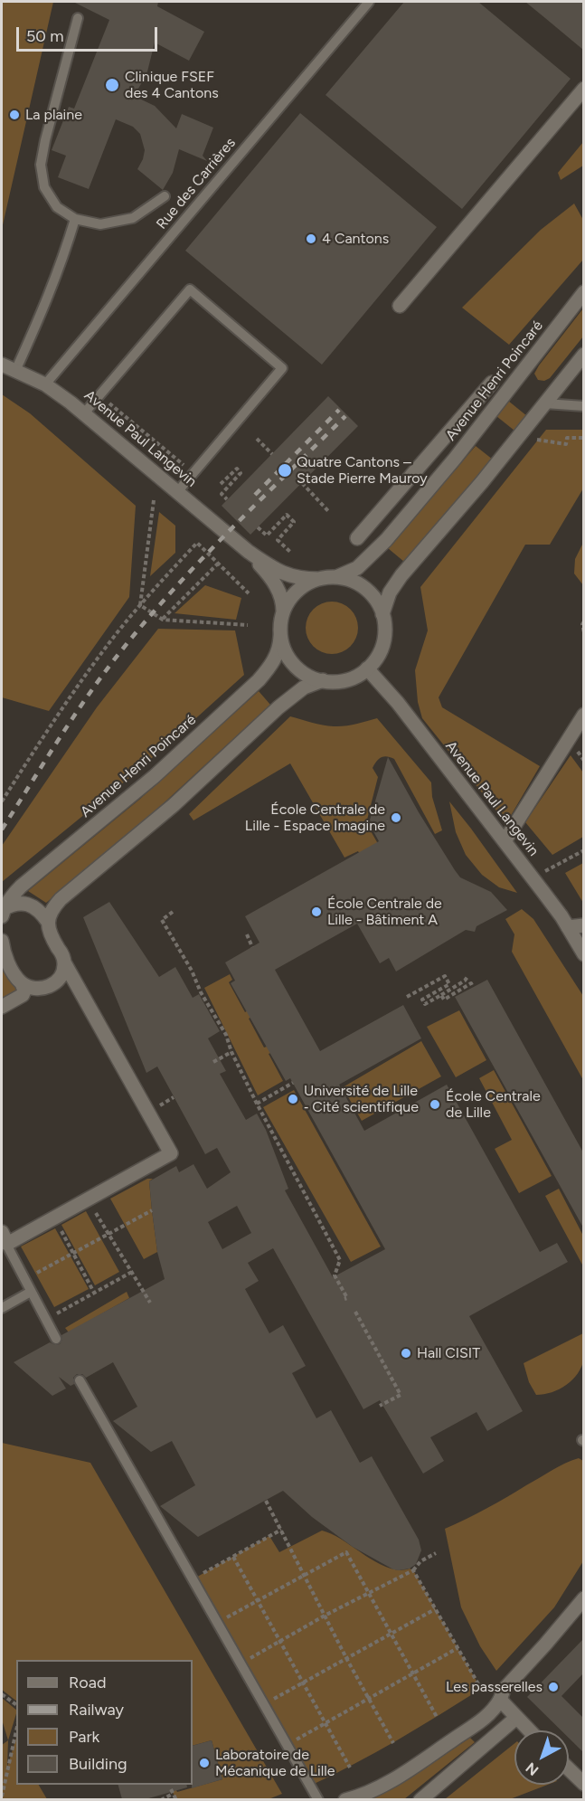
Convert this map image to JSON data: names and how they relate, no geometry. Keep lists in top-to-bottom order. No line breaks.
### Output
{"streets":{"street":["Avenue Henri Poincaré","Avenue Paul Langevin"],"lane":["Rue des Carrières"]},"crossings":[["Rue des Carrières","Avenue Paul Langevin"],["Avenue Henri Poincaré","Avenue Paul Langevin"]],"places":["Clinique FSEF des 4 Cantons","La plaine","4 Cantons","Quatre Cantons – Stade Pierre Mauroy","École Centrale de Lille - Espace Imagine","École Centrale de Lille - Bâtiment A","Université de Lille ‐ Cité scientifique","École Centrale de Lille","Hall CISIT","Les passerelles","Laboratoire de Mécanique de Lille"],"legend":["Road","Railway","Park","Building"],"scale_bar":"50 m","north":"bottom left"}
